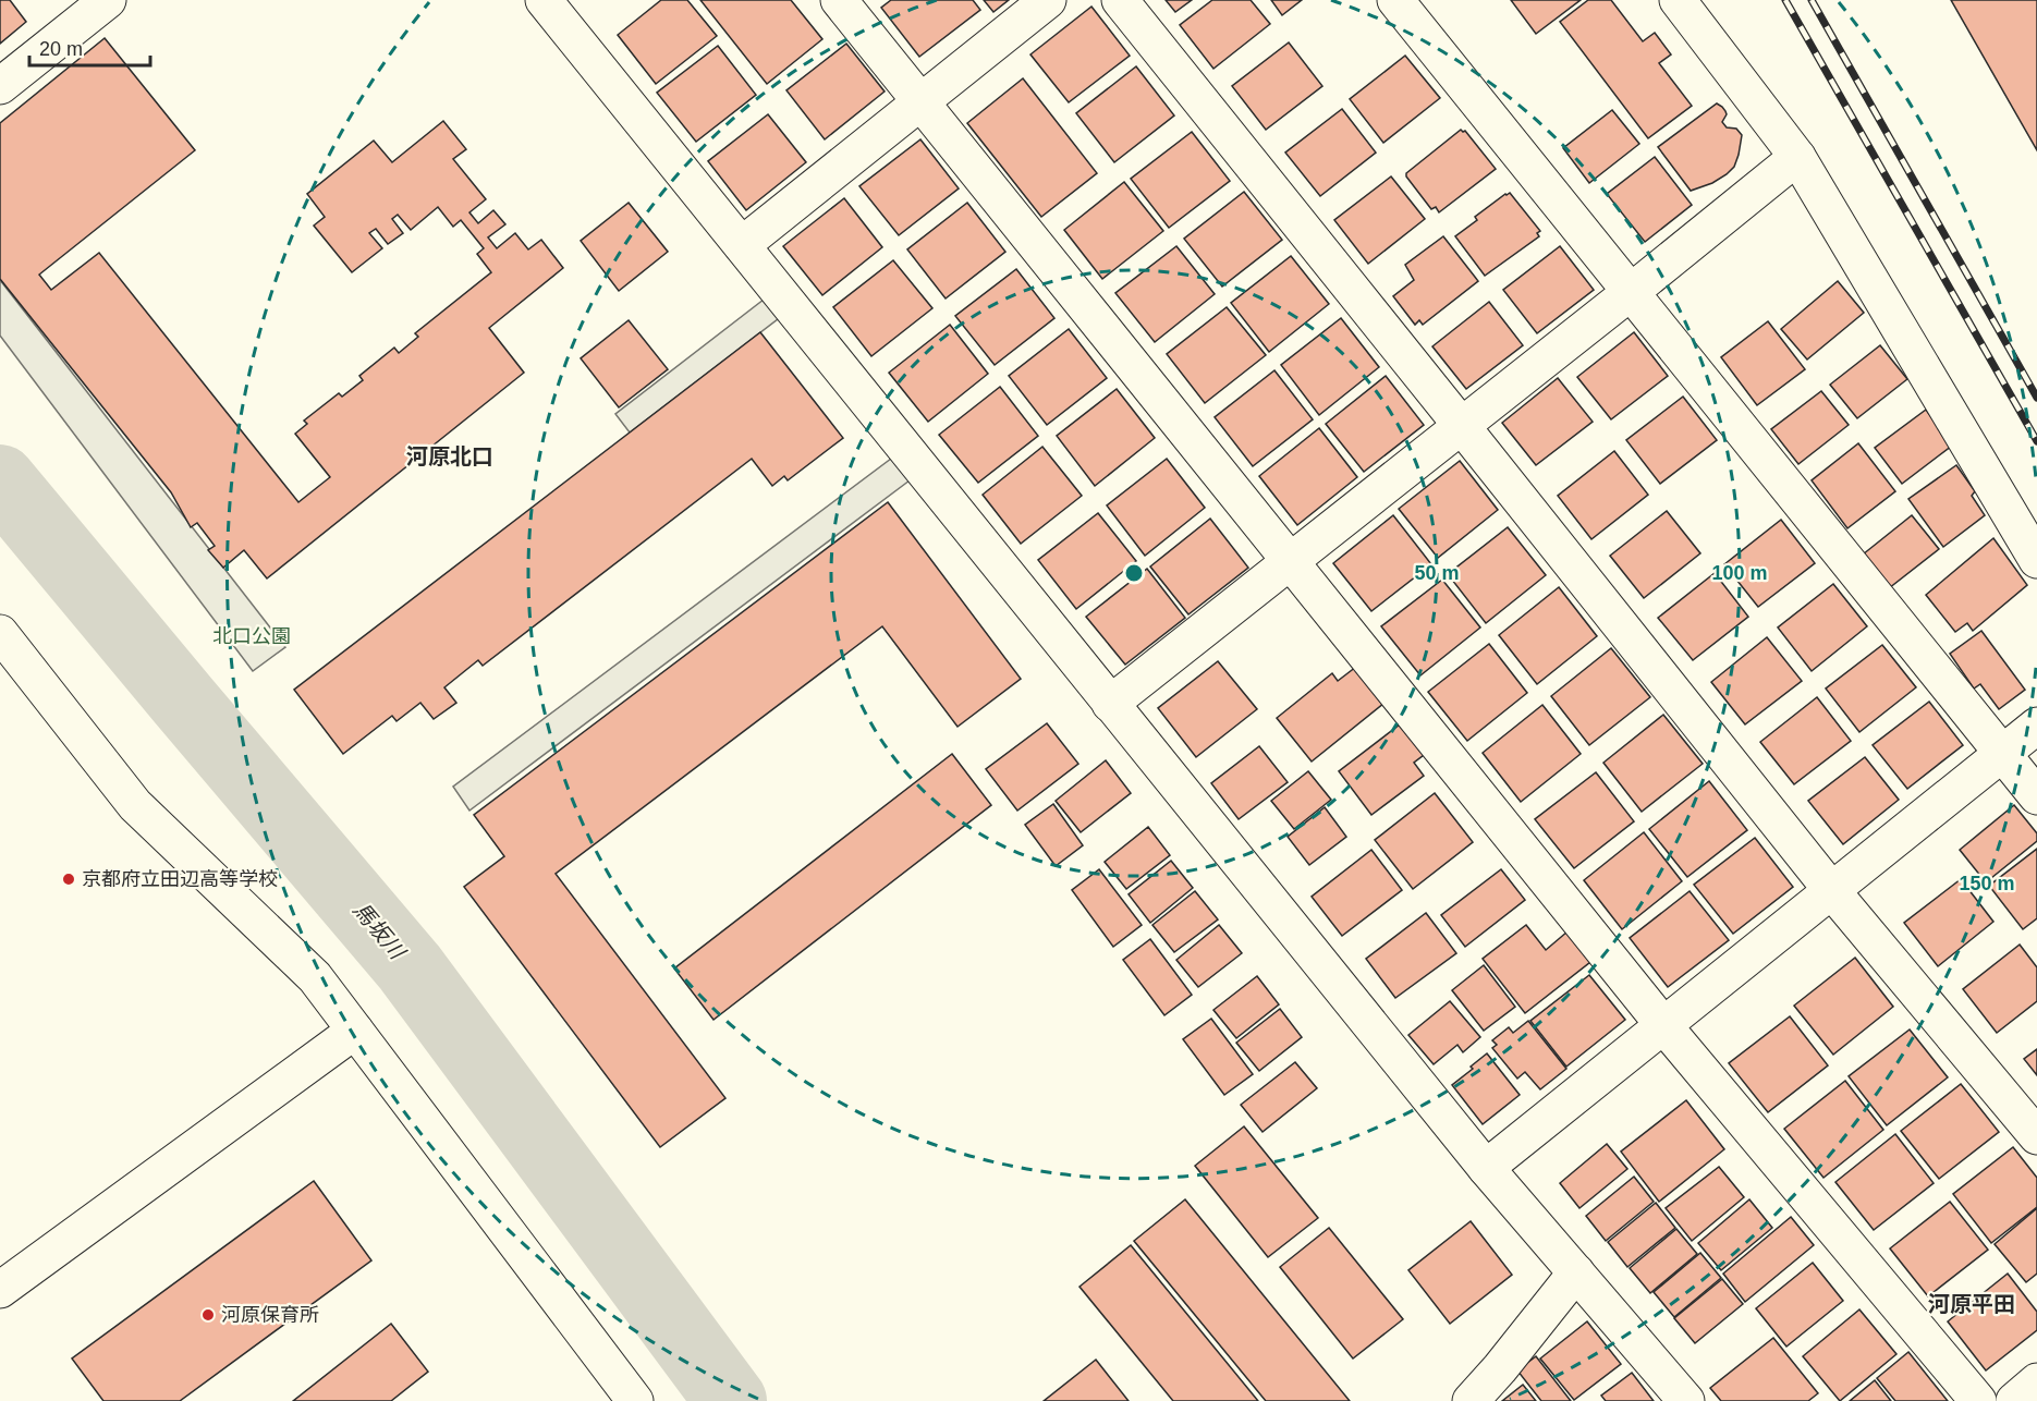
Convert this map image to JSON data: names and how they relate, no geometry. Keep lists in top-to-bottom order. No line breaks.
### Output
{"districts":["河原北口","河原平田"],"water":["馬坂川"],"parks":["北口公園"],"places":["京都府立田辺高等学校","河原保育所"],"scale_bar":"20 m","rings":["50 m","100 m","150 m"]}
